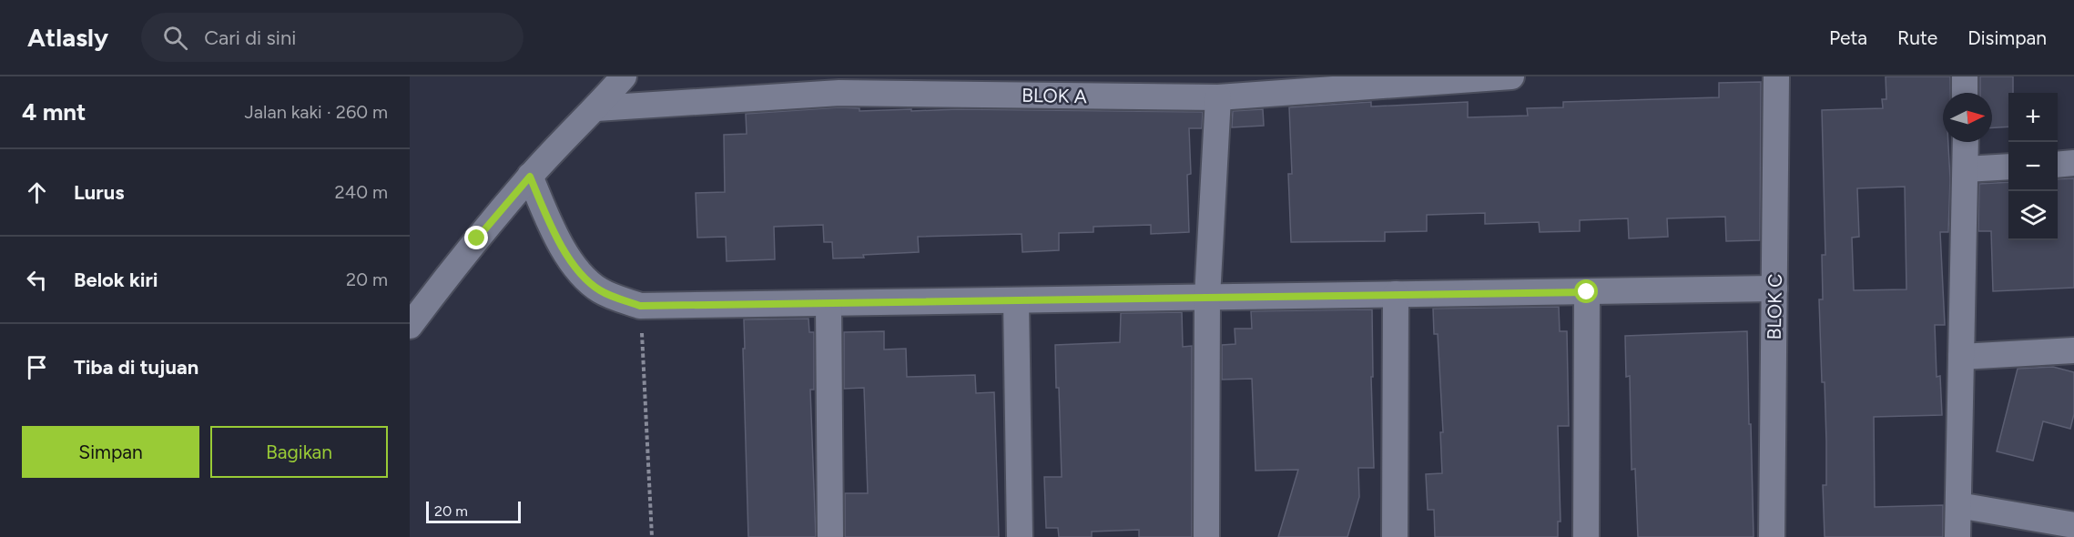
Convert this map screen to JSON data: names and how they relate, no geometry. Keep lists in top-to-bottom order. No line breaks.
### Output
{"streets":{"street":["BLOK A","BLOK C"]},"scale_bar":"20 m","north":"right","page":{"header":"Atlasly","search":"Cari di sini","nav":["Peta","Rute","Disimpan"],"heading":["4 mnt","Jalan kaki · 260 m"],"map_buttons":["+","−"],"list":[["Lurus","240 m"],["Belok kiri","20 m"],"Tiba di tujuan"],"buttons":["Simpan","Bagikan"],"scale":"20 m"}}
